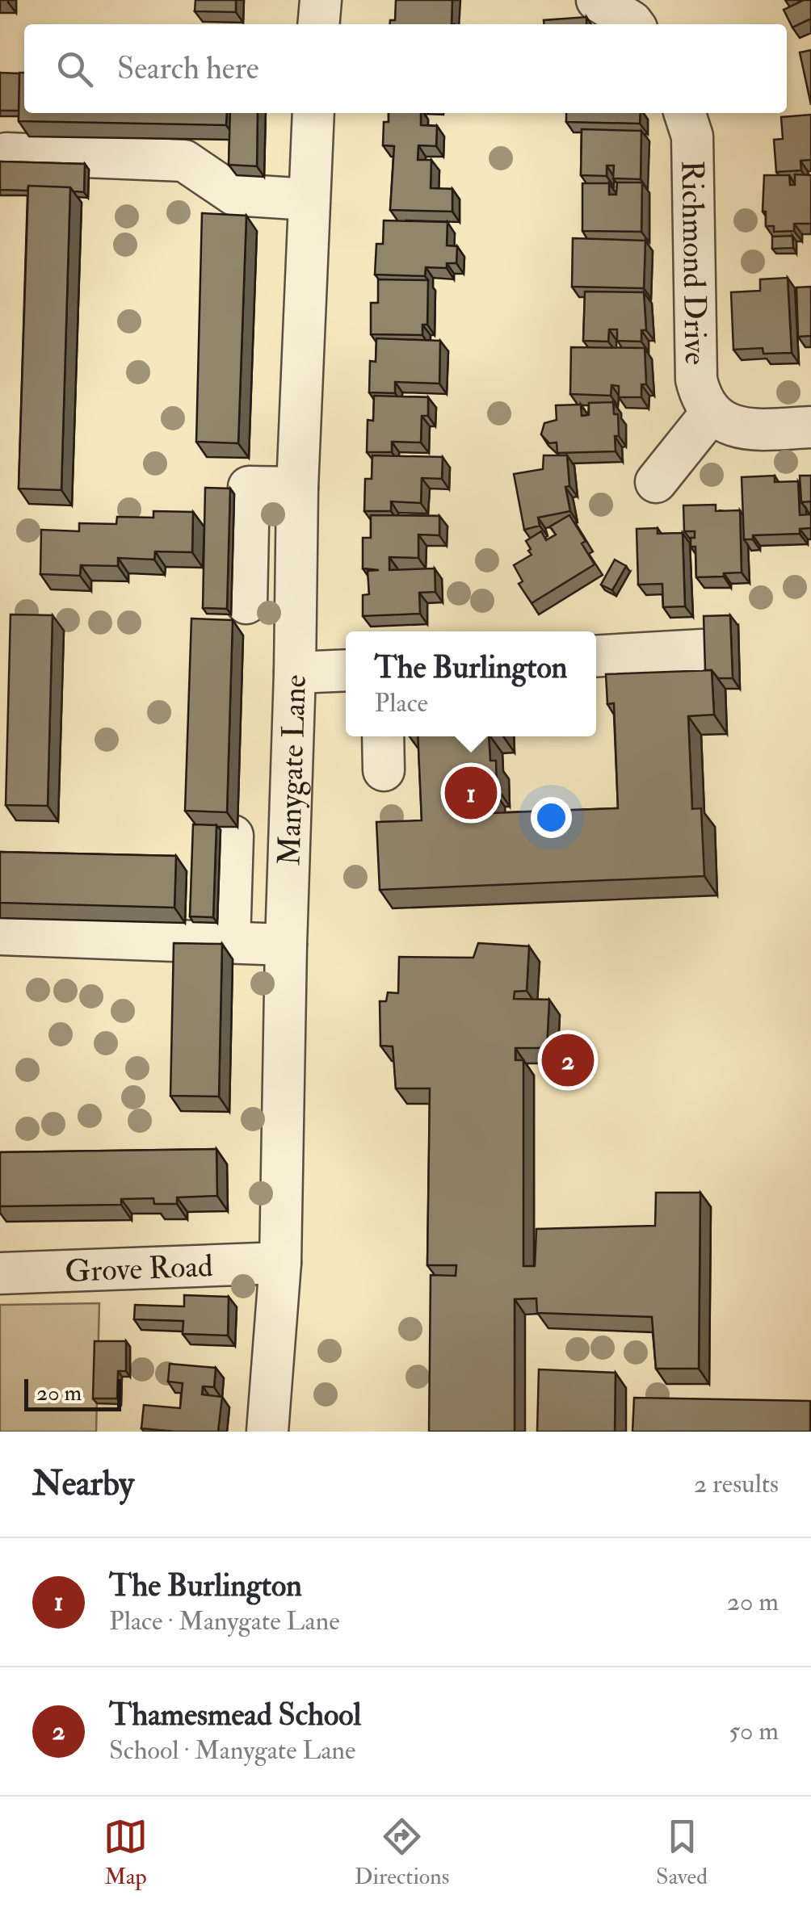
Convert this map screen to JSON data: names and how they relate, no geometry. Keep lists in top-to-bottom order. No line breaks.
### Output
{"streets":{"street":["Richmond Drive","Manygate Lane","Grove Road"]},"crossings":[["Manygate Lane","Grove Road"]],"scale_bar":"20 m","page":{"search":"Search here","popup":["The Burlington","Place"],"pins":["1","2"],"scale":"20 m","heading":["Nearby","2 results"],"list":[{"mark":"1","name":"The Burlington","note":"Place · Manygate Lane","value":"20 m"},{"mark":"2","name":"Thamesmead School","note":"School · Manygate Lane","value":"50 m"}],"nav":["Map","Directions","Saved"]}}
